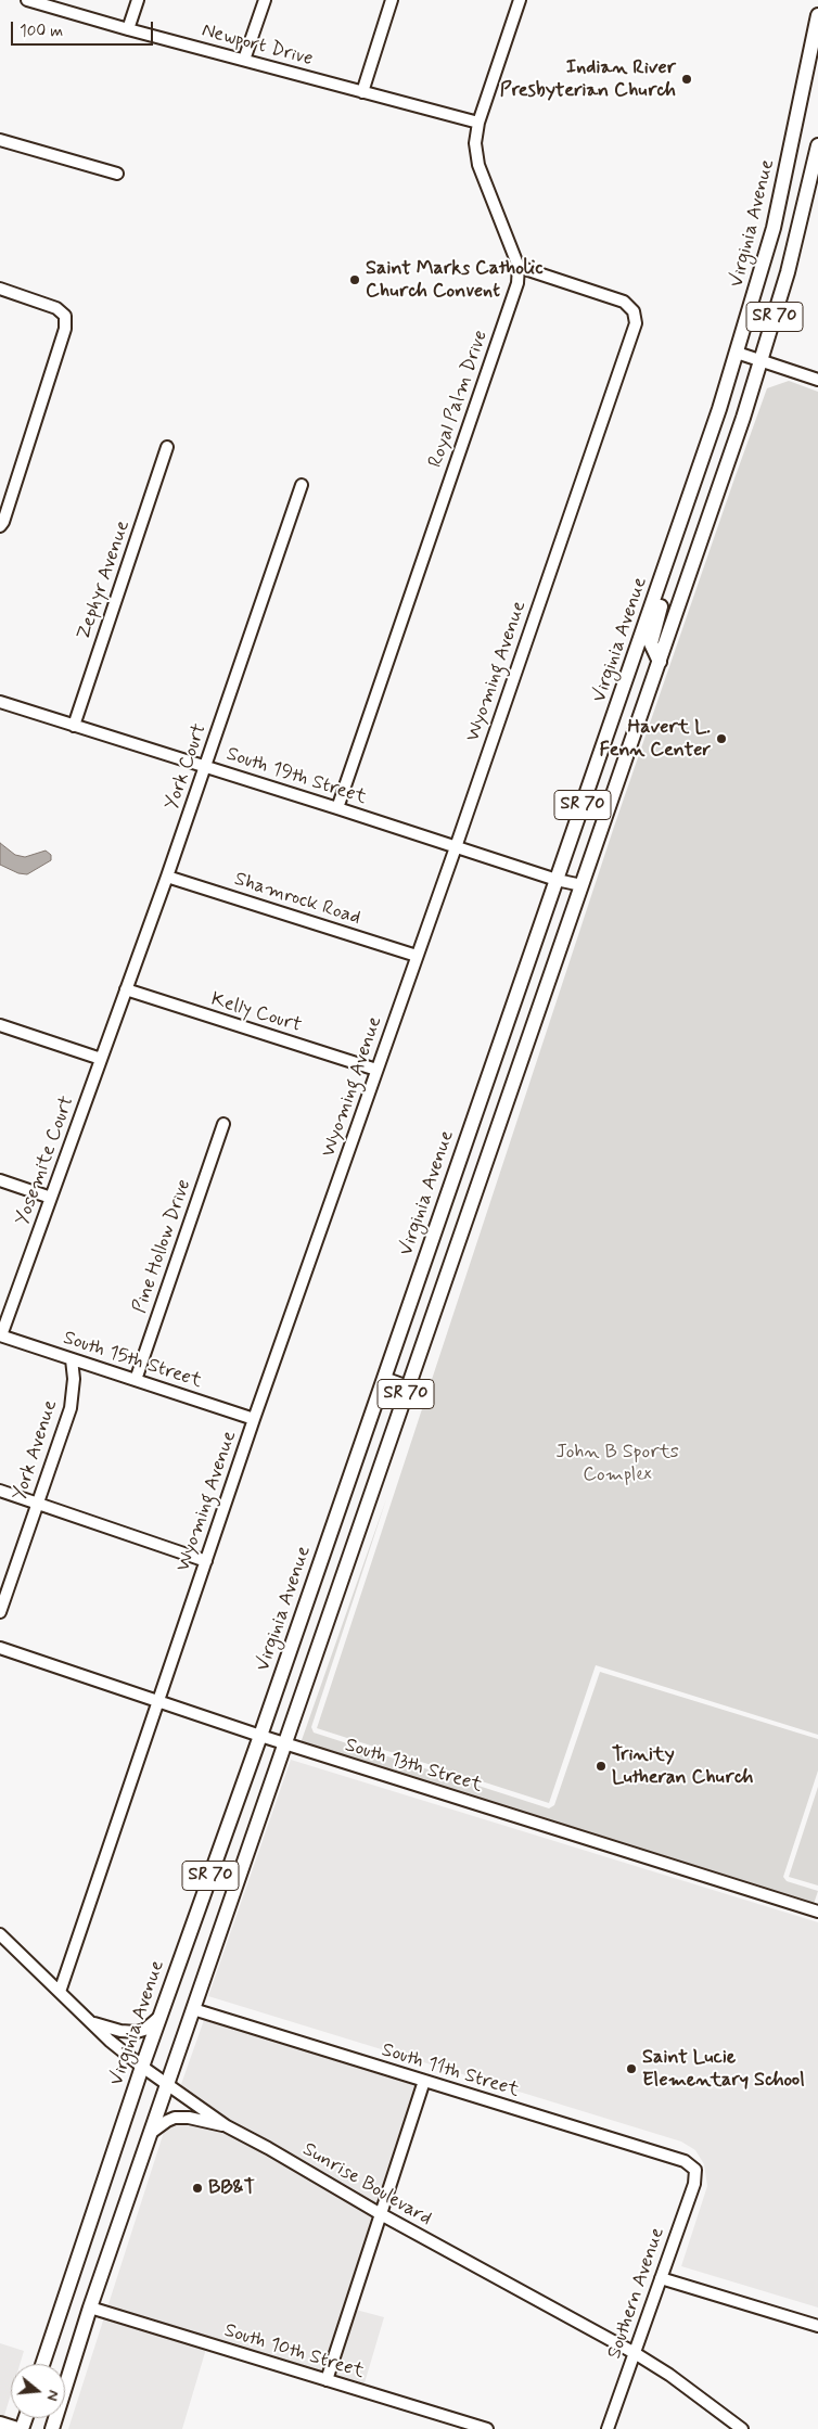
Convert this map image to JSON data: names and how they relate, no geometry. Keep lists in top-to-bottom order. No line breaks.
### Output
{"streets":{"main road":["Virginia Avenue","SR 70"],"street":["Newport Drive","Royal Palm Drive","Zephyr Avenue","Wyoming Avenue","York Court","South 19th Street","Shamrock Road","Kelly Court","Yosemite Court","Pine Hollow Drive","South 15th Street","York Avenue","South 13th Street","South 11th Street","Sunrise Boulevard","Southern Avenue","South 10th Street"]},"crossings":[["Virginia Avenue","South 19th Street"],["Virginia Avenue","South 13th Street"],["Virginia Avenue","Sunrise Boulevard"],["SR 70","South 19th Street"],["SR 70","South 13th Street"],["SR 70","South 11th Street"],["SR 70","Sunrise Boulevard"],["SR 70","South 10th Street"],["Royal Palm Drive","Wyoming Avenue"],["Royal Palm Drive","South 19th Street"],["Zephyr Avenue","South 19th Street"],["Wyoming Avenue","South 19th Street"],["Wyoming Avenue","Shamrock Road"],["Wyoming Avenue","Kelly Court"],["Wyoming Avenue","South 15th Street"],["Wyoming Avenue","South 13th Street"],["Wyoming Avenue","Sunrise Boulevard"],["York Court","South 19th Street"],["York Court","Shamrock Road"],["York Court","Kelly Court"],["York Court","Yosemite Court"],["Yosemite Court","South 15th Street"],["Pine Hollow Drive","South 15th Street"],["South 15th Street","York Avenue"],["South 11th Street","Southern Avenue"],["Sunrise Boulevard","Southern Avenue"]],"parks":["John B Sports Complex"],"places":["Indian River Presbyterian Church","Saint Marks Catholic Church Convent","Havert L. Fenn Center","Trinity Lutheran Church","Saint Lucie Elementary School","BB&T"],"scale_bar":"100 m","north":"right"}
